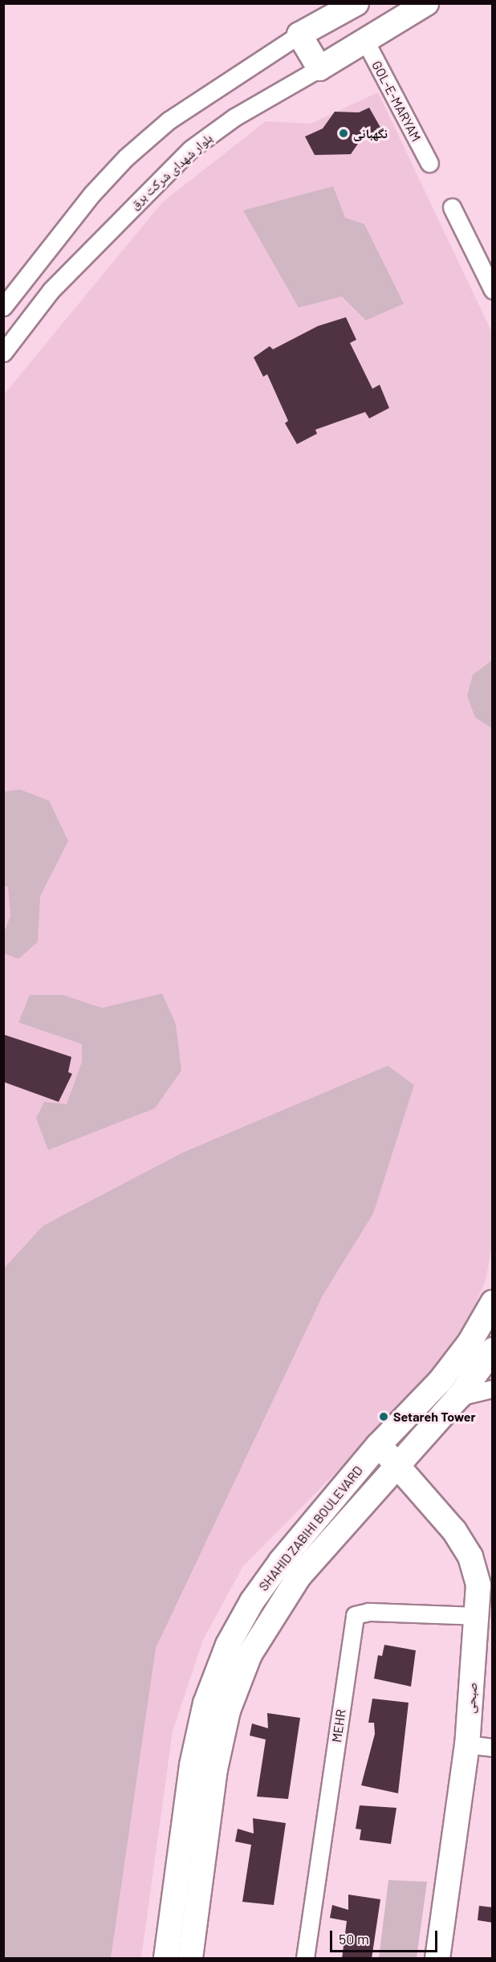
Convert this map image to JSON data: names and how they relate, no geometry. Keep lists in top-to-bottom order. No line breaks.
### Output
{"streets":{"main road":["بلوار شهدای شرکت برق","SHAHID ZABIHI BOULEVARD","صبحی"],"street":["GOL-E-MARYAM","MEHR"]},"crossings":[["GOL-E-MARYAM","بلوار شهدای شرکت برق"],["SHAHID ZABIHI BOULEVARD","صبحی"],["صبحی","MEHR"]],"places":["نگهبانی","Setareh Tower"],"scale_bar":"50 m"}
